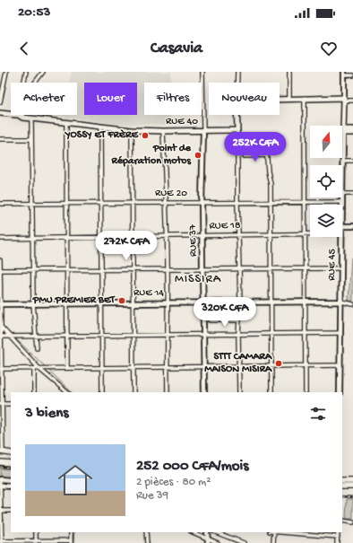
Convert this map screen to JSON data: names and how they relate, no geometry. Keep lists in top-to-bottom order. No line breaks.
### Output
{"streets":{"main road":["RUE 40","RUE 45"],"street":["RUE 20","RUE 18","RUE 37","RUE 14"]},"crossings":[["RUE 40","RUE 37"],["RUE 20","RUE 37"],["RUE 20","RUE 45"],["RUE 18","RUE 37"],["RUE 37","RUE 14"],["RUE 45","RUE 14"]],"districts":["MISSIRA"],"places":["YOSSY ET FRÈRE","Point de Réparation motos","PMU PREMIER BET","STTT CAMARA MAISON MISIRA"],"north":"top","page":{"status":"20:53","header":"Casavia","chip":["Acheter","Louer","Filtres","Nouveau"],"price":["252K CFA","272K CFA","320K CFA"],"heading":"3 biens","list":[{"name":"252 000 CFA/mois","note":"2 pièces · 80 m² · Rue 39"}]}}
